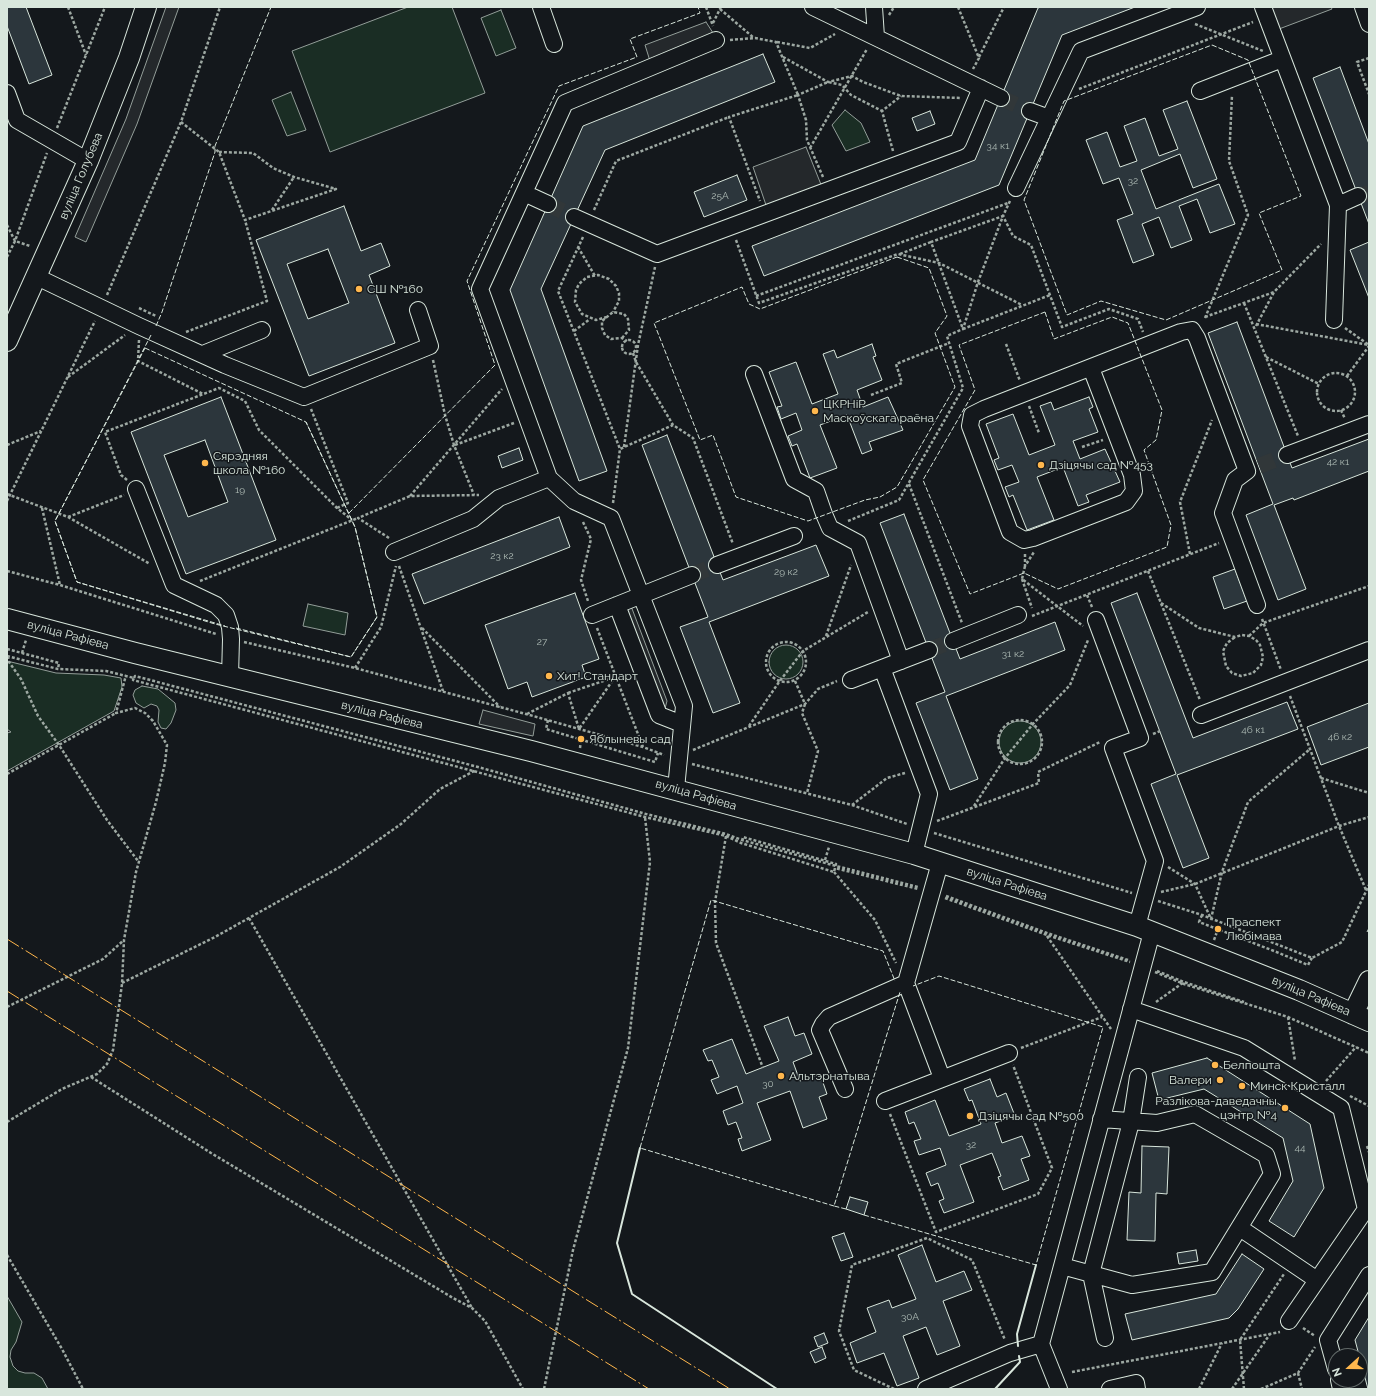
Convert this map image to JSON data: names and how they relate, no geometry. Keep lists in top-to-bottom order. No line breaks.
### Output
{"streets":{"main road":["вуліца Голубева","вуліца Рафіева"]},"places":["СШ №160","ЦКРНіР Маскоўскага раёна","Сярэдняя школа №160","Дзіцячы сад №453","Хит! Стандарт","Яблыневы сад","Праспект Любімава","Белпошта","Альтэрнатыва","Валери","Минск Кристалл","Разлікова-даведачны цэнтр №4","Дзіцячы сад №500"],"house_numbers":["34 к1","32","25А","42 к1","19","23 к2","29 к2","27","31 к2","46 к1","46 к2","30","32","44","30А"],"north":"left"}
